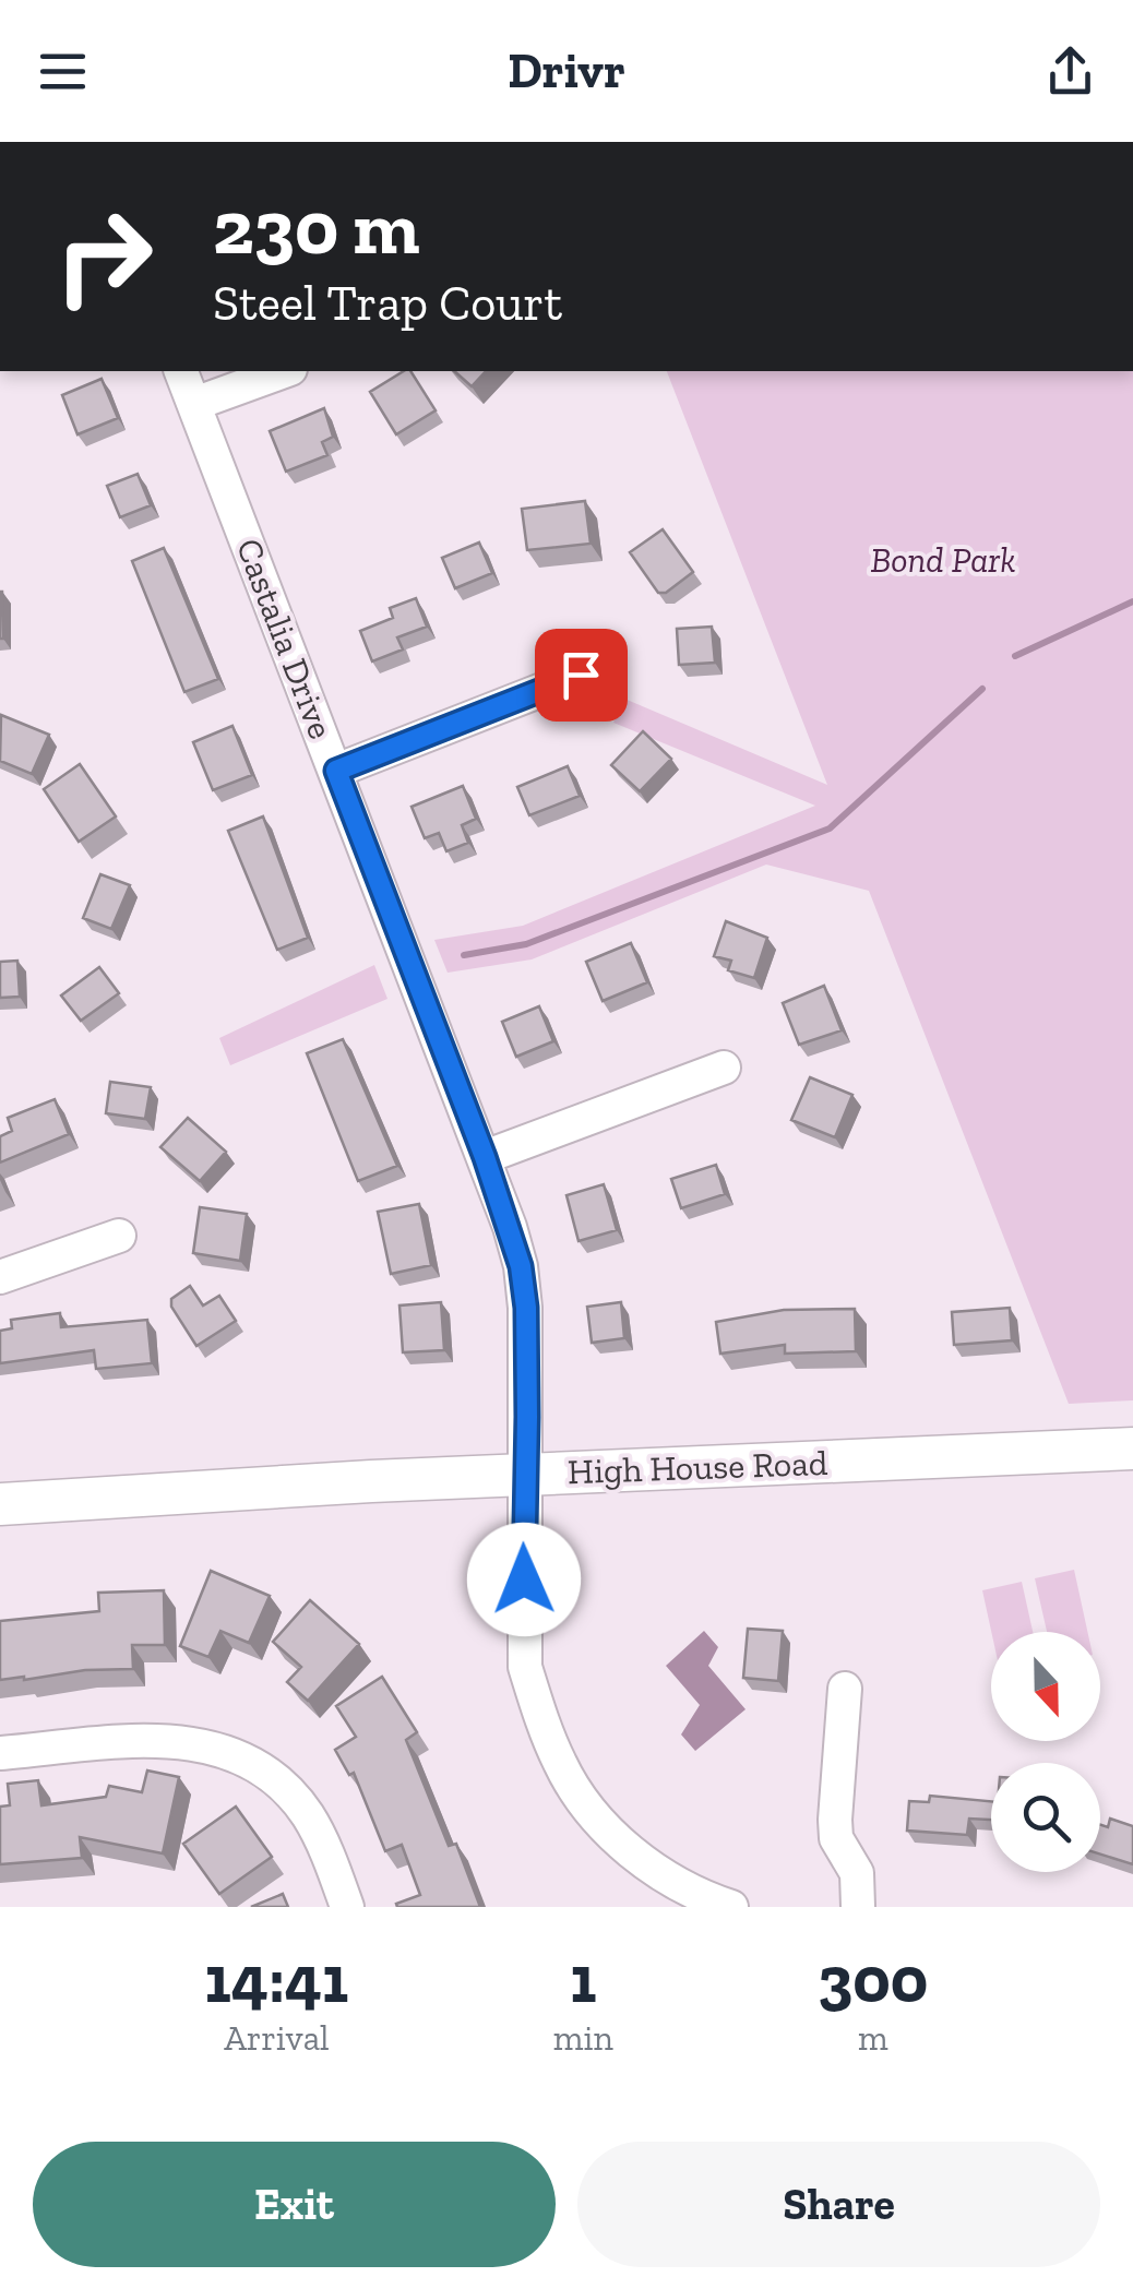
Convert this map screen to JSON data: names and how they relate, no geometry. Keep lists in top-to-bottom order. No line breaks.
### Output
{"streets":{"main road":["High House Road"],"street":["Castalia Drive"]},"crossings":[["Castalia Drive","High House Road"]],"parks":["Bond Park"],"north":"bottom","page":{"header":"Drivr","turn":["230 m","Steel Trap Court"],"eta":["14:41","Arrival","1","min","300","m"],"buttons":["Exit","Share"]}}
